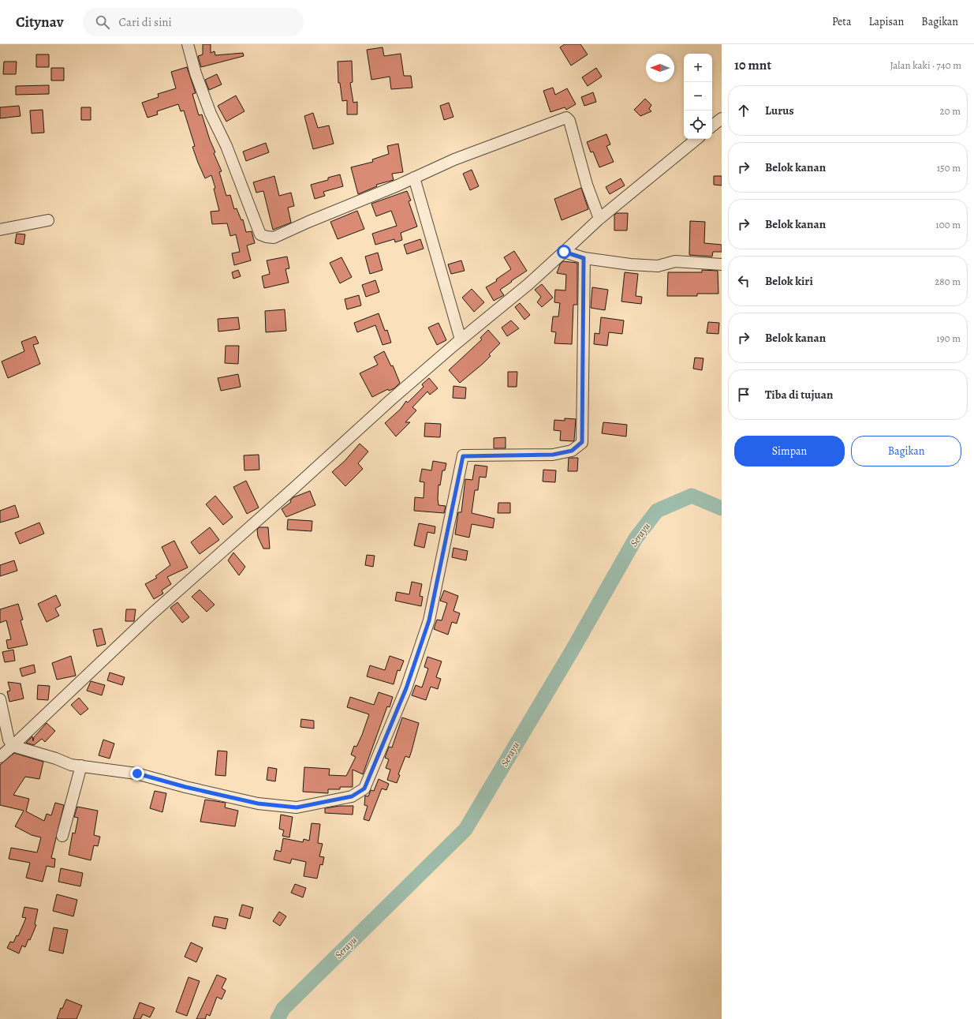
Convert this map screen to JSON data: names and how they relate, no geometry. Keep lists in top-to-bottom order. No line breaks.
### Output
{"water":["Serayu"],"north":"left","page":{"header":"Citynav","search":"Cari di sini","nav":["Peta","Lapisan","Bagikan"],"heading":["10 mnt","Jalan kaki · 740 m"],"map_buttons":["+","−"],"list":[["Lurus","20 m"],["Belok kanan","150 m"],["Belok kanan","100 m"],["Belok kiri","280 m"],["Belok kanan","190 m"],"Tiba di tujuan"],"buttons":["Simpan","Bagikan"]}}
